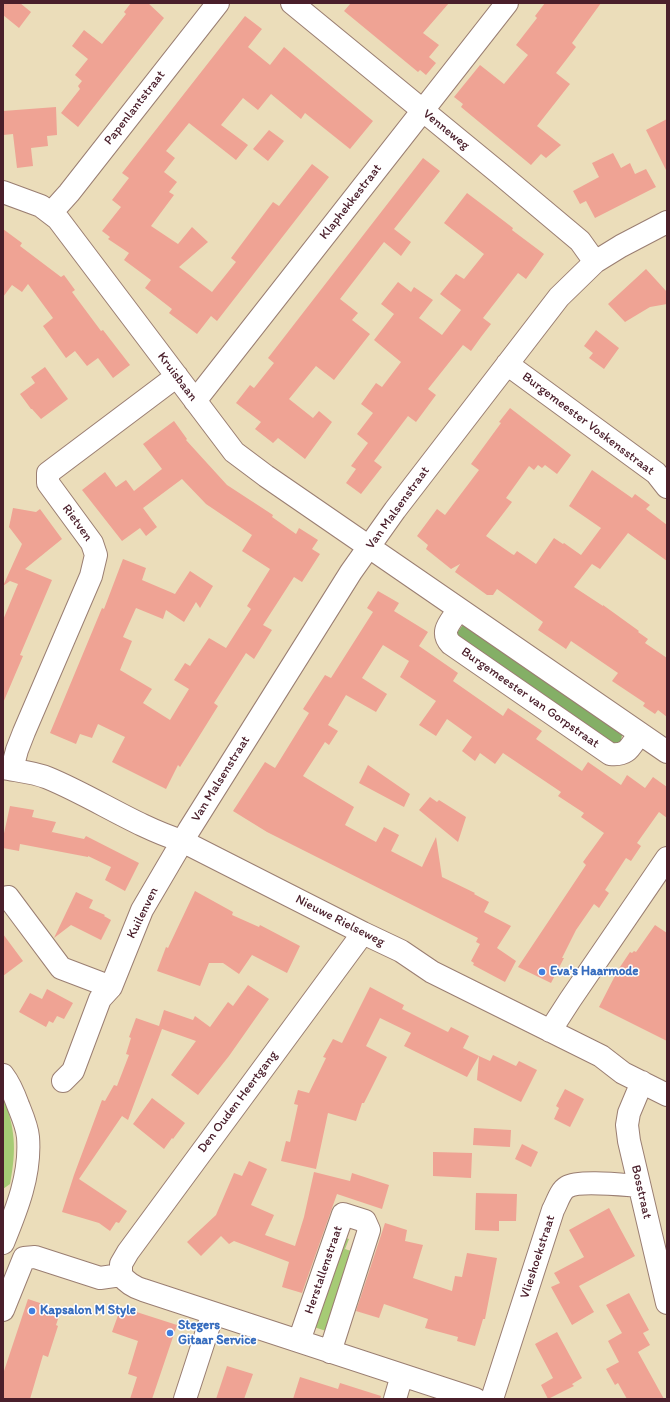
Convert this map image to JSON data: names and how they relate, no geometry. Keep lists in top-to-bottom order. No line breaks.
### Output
{"streets":{"street":["Papenlantstraat","Venneweg","Klaphekkestraat","Kruisbaan","Burgemeester Voskensstraat","Van Malsenstraat","Rietven","Burgemeester van Gorpstraat","Kuilenven","Nieuwe Rielseweg","Den Ouden Heertgang","Bosstraat","Vlieshoekstraat","Herstallenstraat"]},"crossings":[["Papenlantstraat","Kruisbaan"],["Venneweg","Klaphekkestraat"],["Venneweg","Van Malsenstraat"],["Klaphekkestraat","Kruisbaan"],["Kruisbaan","Van Malsenstraat"],["Kruisbaan","Rietven"],["Burgemeester Voskensstraat","Van Malsenstraat"],["Van Malsenstraat","Kuilenven"],["Van Malsenstraat","Nieuwe Rielseweg"],["Rietven","Nieuwe Rielseweg"],["Kuilenven","Nieuwe Rielseweg"],["Nieuwe Rielseweg","Den Ouden Heertgang"],["Nieuwe Rielseweg","Bosstraat"],["Bosstraat","Vlieshoekstraat"]],"places":["Eva's Haarmode","Kapsalon M Style","Stegers Gitaar Service"]}
